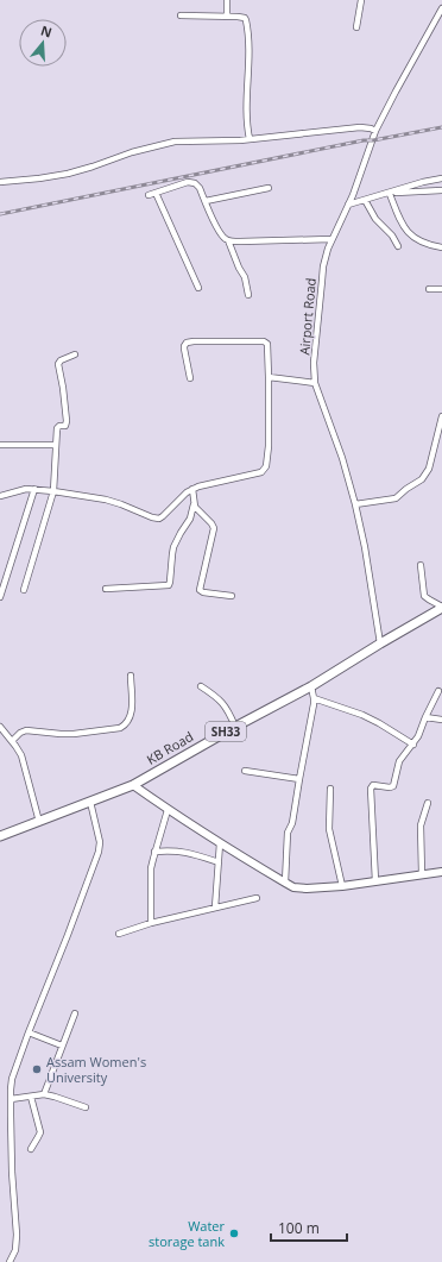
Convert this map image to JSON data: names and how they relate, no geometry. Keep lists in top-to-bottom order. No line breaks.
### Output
{"streets":{"main road":["SH33","KB Road"],"street":["Airport Road"]},"crossings":[["Airport Road","KB Road"]],"places":["Assam Women's University","Water storage tank"],"scale_bar":"100 m","north":"top"}
